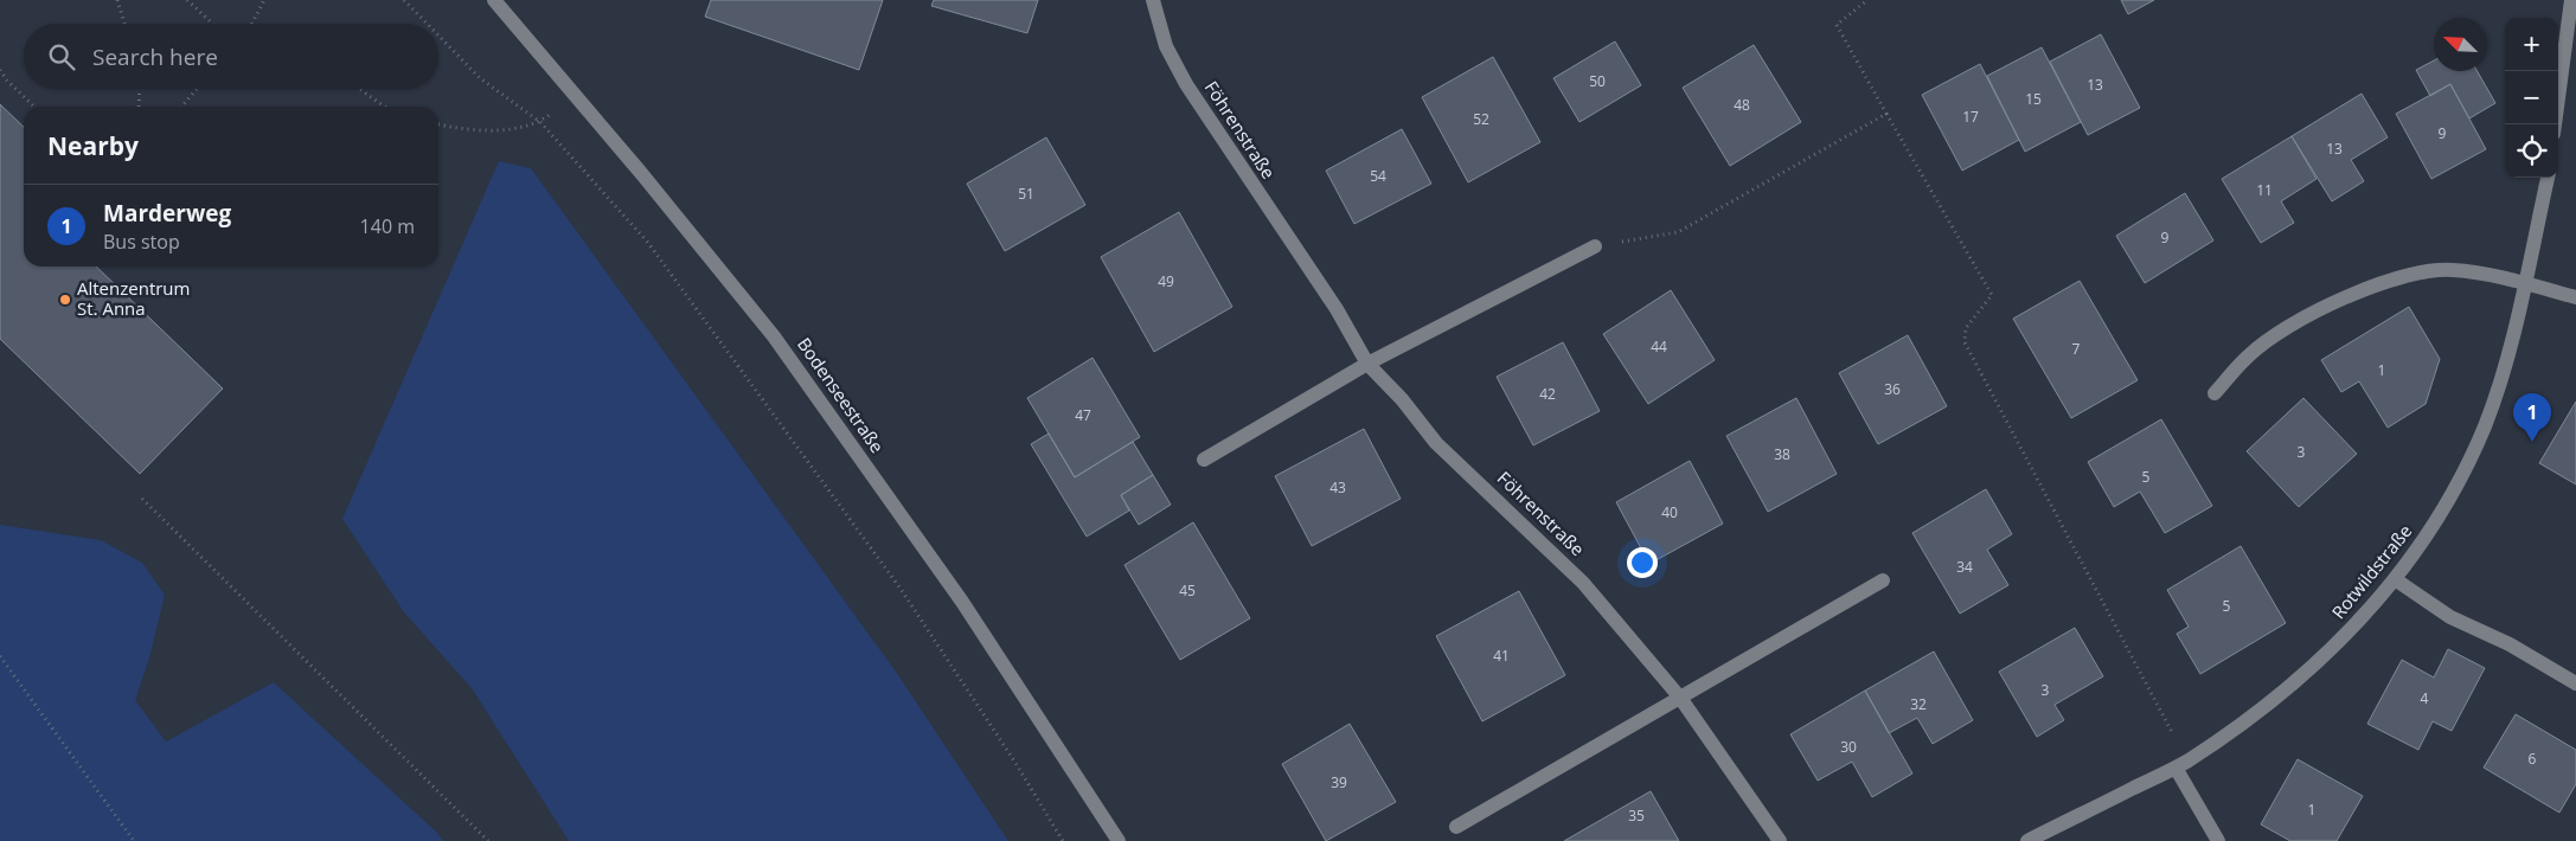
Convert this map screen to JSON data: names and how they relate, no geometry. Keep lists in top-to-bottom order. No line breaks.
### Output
{"streets":{"street":["Föhrenstraße","Bodenseestraße","Rotwildstraße"]},"places":["Altenzentrum St. Anna"],"house_numbers":["50","13","15","48","17","52","9","13","54","11","51","9","49","44","7","1","36","42","47","3","38","5","43","40","34","45","5","41","3","4","32","30","6","39","1","35"],"north":"top left","page":{"map_buttons":["+","−"],"search":"Search here","heading":"Nearby","list":[{"mark":"1","name":"Marderweg","note":"Bus stop","value":"140 m"}],"pins":"1"}}
